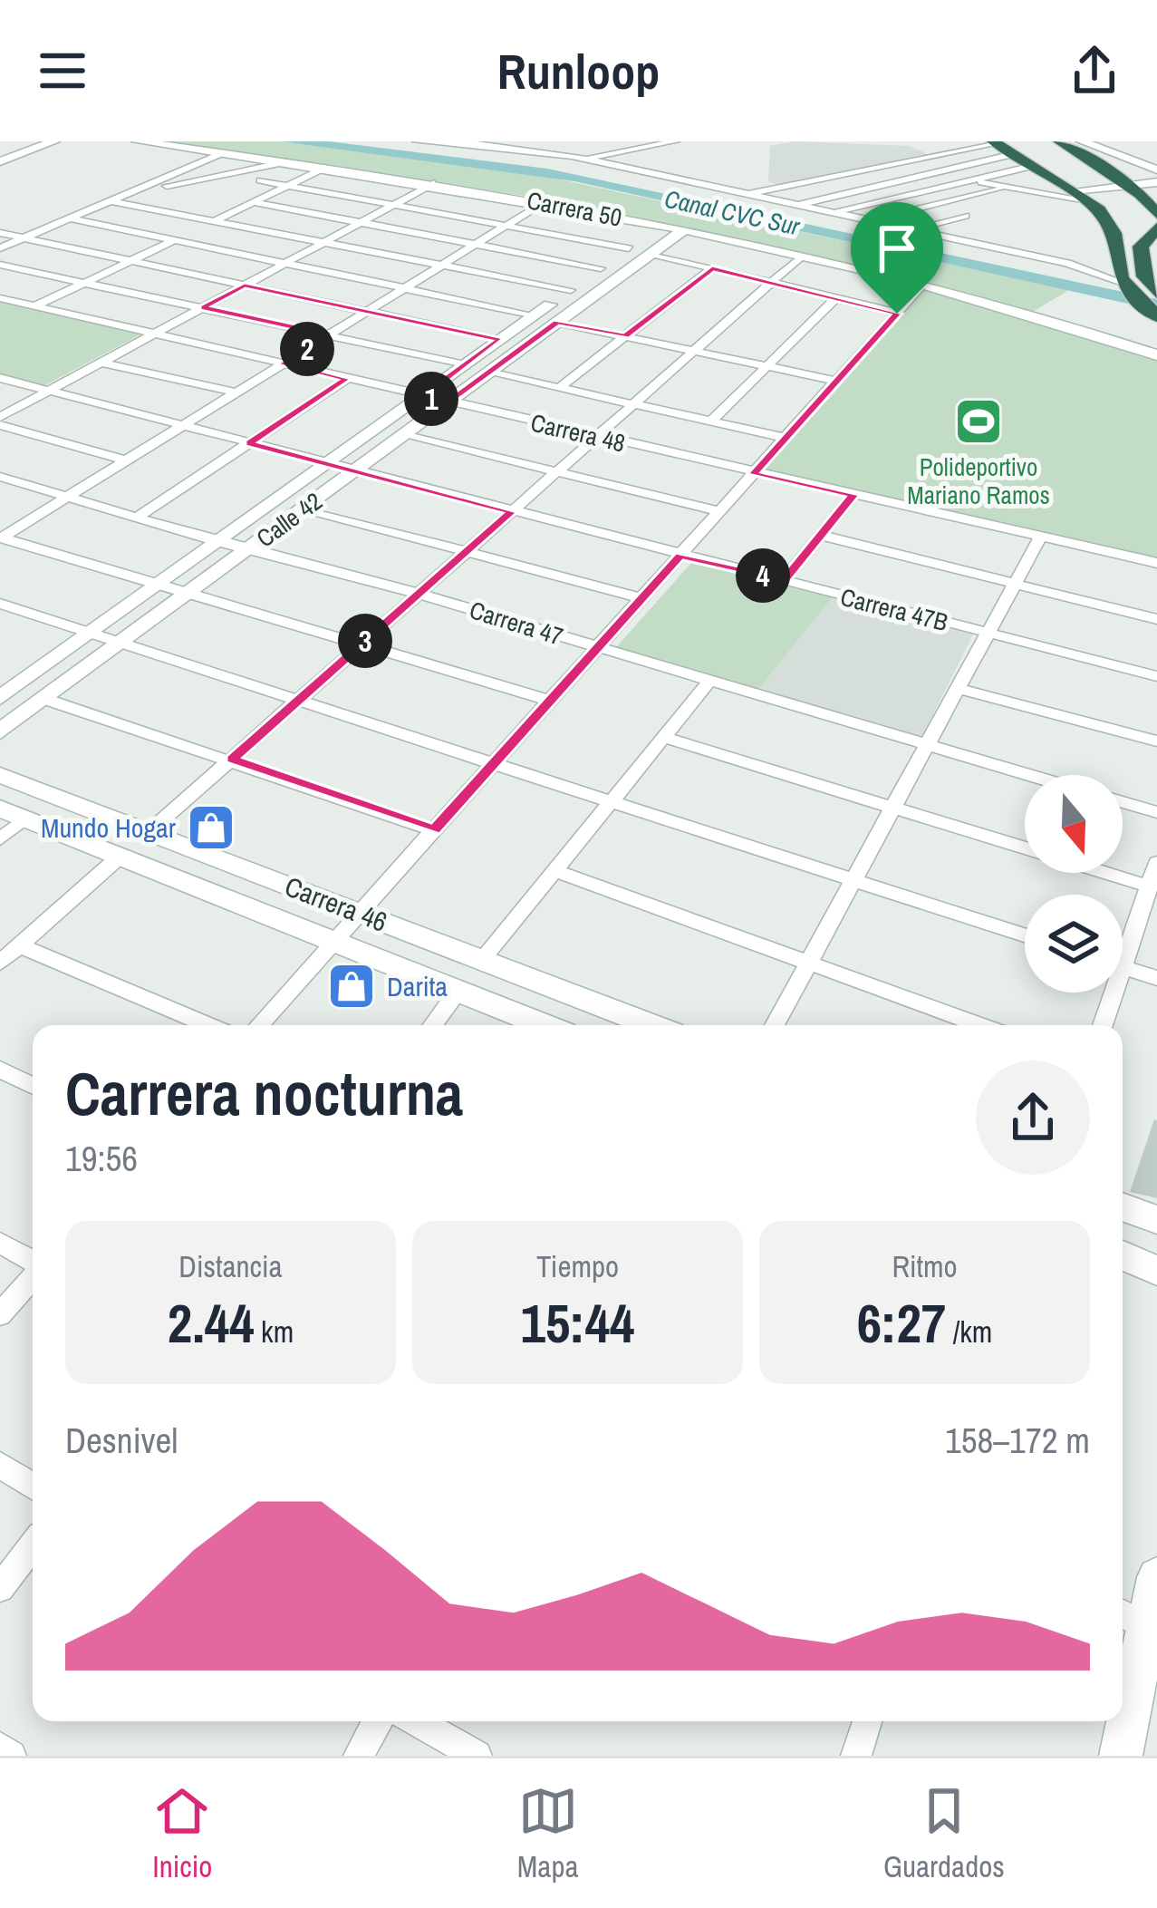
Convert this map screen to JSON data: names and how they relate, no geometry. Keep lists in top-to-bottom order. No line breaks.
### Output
{"streets":{"street":["Carrera 50","Carrera 48","Calle 42","Carrera 47B","Carrera 47","Carrera 46"]},"crossings":[["Carrera 50","Calle 42"],["Carrera 48","Calle 42"],["Calle 42","Carrera 47B"],["Calle 42","Carrera 47"]],"water":["Canal CVC Sur"],"places":{"sports":["Polideportivo Mariano Ramos"],"shop":["Mundo Hogar","Darita"]},"north":"bottom","page":{"header":"Runloop","pins":["2","1","4","3"],"heading":["Carrera nocturna","19:56"],"stats":[["Distancia","2.44 km"],["Tiempo","15:44"],["Ritmo","6:27 /km"]],"chart":["Desnivel","158–172 m"],"tabs":["Inicio","Mapa","Guardados"]}}
